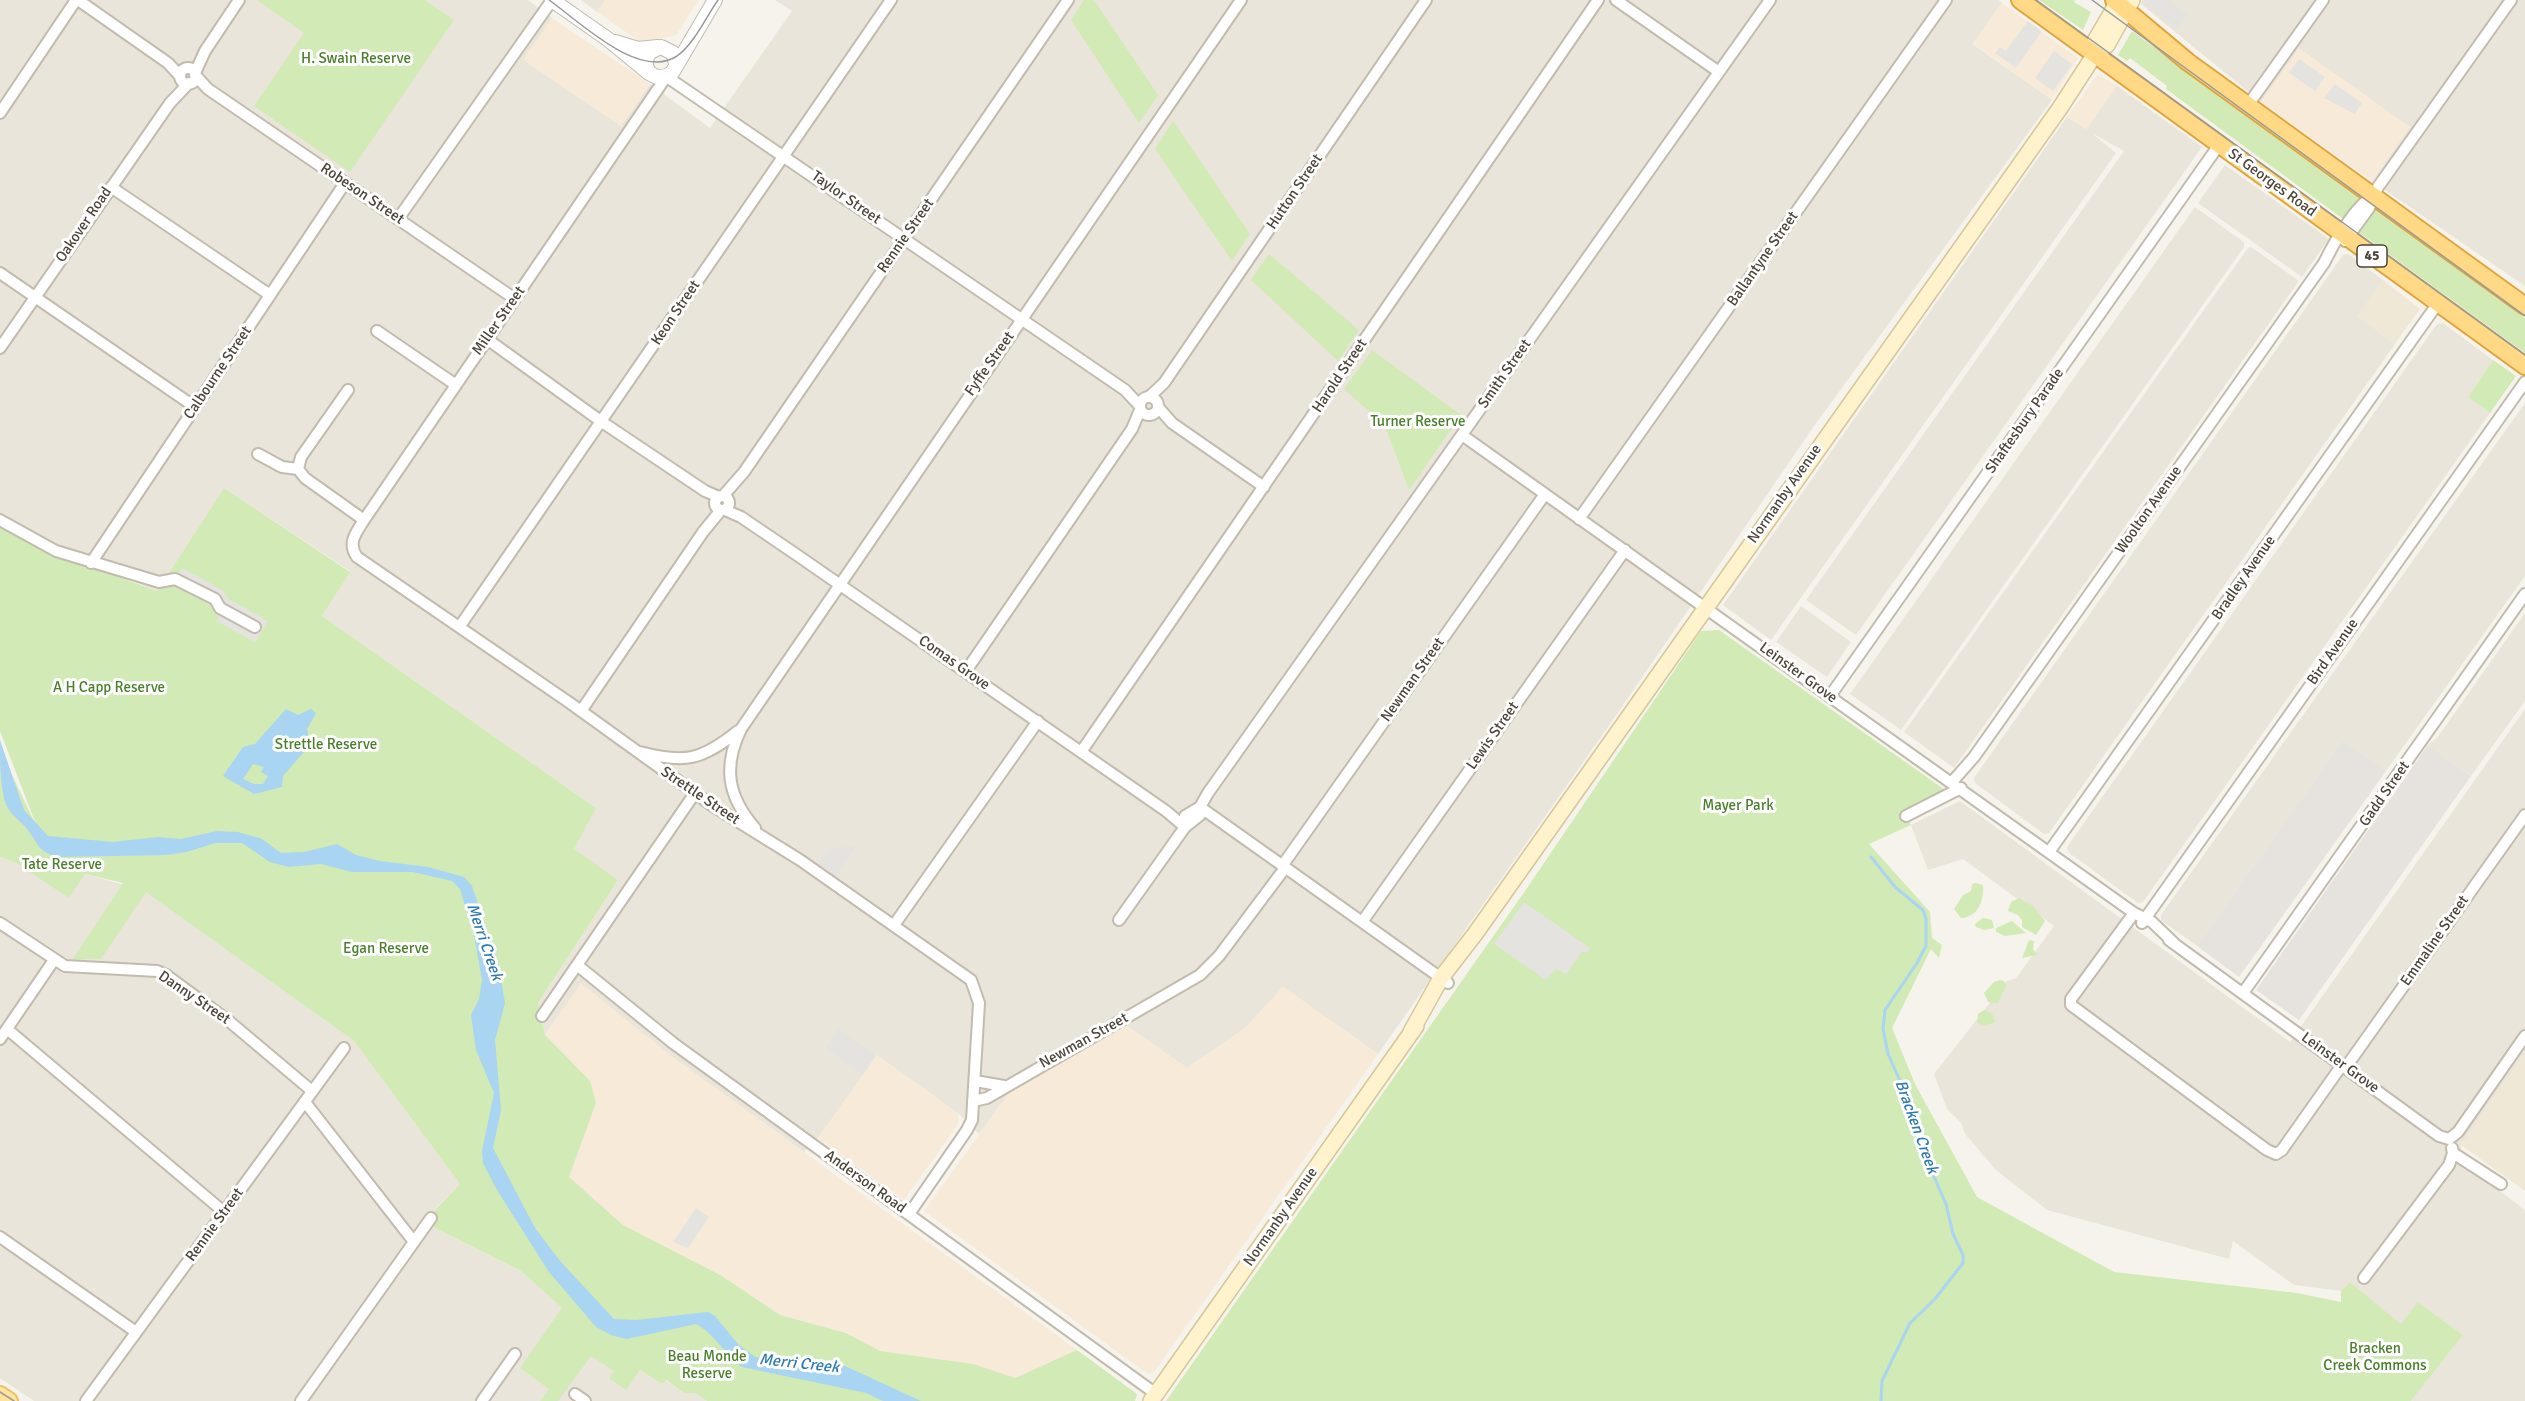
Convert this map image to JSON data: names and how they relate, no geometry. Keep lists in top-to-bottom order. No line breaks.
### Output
{"streets":{"highway":["St Georges Road","45"],"main road":["Normanby Avenue"],"street":["Hutton Street","Robeson Street","Taylor Street","Oakover Road","Rennie Street","Ballantyne Street","Keon Street","Miller Street","Fyffe Street","Calbourne Street","Smith Street","Harold Street","Shaftesbury Parade","Woolton Avenue","Bradley Avenue","Bird Avenue","Comas Grove","Leinster Grove","Newman Street","Lewis Street","Gadd Street","Strettle Street","Emmaline Street","Danny Street","Anderson Road"]},"crossings":[["St Georges Road","Shaftesbury Parade"],["St Georges Road","Normanby Avenue"],["St Georges Road","Woolton Avenue"],["St Georges Road","Bradley Avenue"],["Hutton Street","Taylor Street"],["Hutton Street","Comas Grove"],["Robeson Street","Oakover Road"],["Robeson Street","Miller Street"],["Robeson Street","Calbourne Street"],["Taylor Street","Rennie Street"],["Taylor Street","Keon Street"],["Taylor Street","Miller Street"],["Taylor Street","Fyffe Street"],["Taylor Street","Harold Street"],["Rennie Street","Comas Grove"],["Rennie Street","Strettle Street"],["Rennie Street","Danny Street"],["Ballantyne Street","Leinster Grove"],["Keon Street","Comas Grove"],["Keon Street","Strettle Street"],["Miller Street","Comas Grove"],["Miller Street","Strettle Street"],["Fyffe Street","Comas Grove"],["Fyffe Street","Strettle Street"],["Smith Street","Comas Grove"],["Smith Street","Leinster Grove"],["Harold Street","Comas Grove"],["Shaftesbury Parade","Leinster Grove"],["Normanby Avenue","Leinster Grove"],["Normanby Avenue","Anderson Road"],["Woolton Avenue","Leinster Grove"],["Bradley Avenue","Leinster Grove"],["Bird Avenue","Leinster Grove"],["Leinster Grove","Newman Street"],["Leinster Grove","Lewis Street"],["Leinster Grove","Gadd Street"],["Leinster Grove","Emmaline Street"]],"water":["Merri Creek","Bracken Creek"],"parks":["H. Swain Reserve","Turner Reserve","A H Capp Reserve","Strettle Reserve","Mayer Park","Tate Reserve","Egan Reserve","Bracken Creek Commons","Beau Monde Reserve"]}
